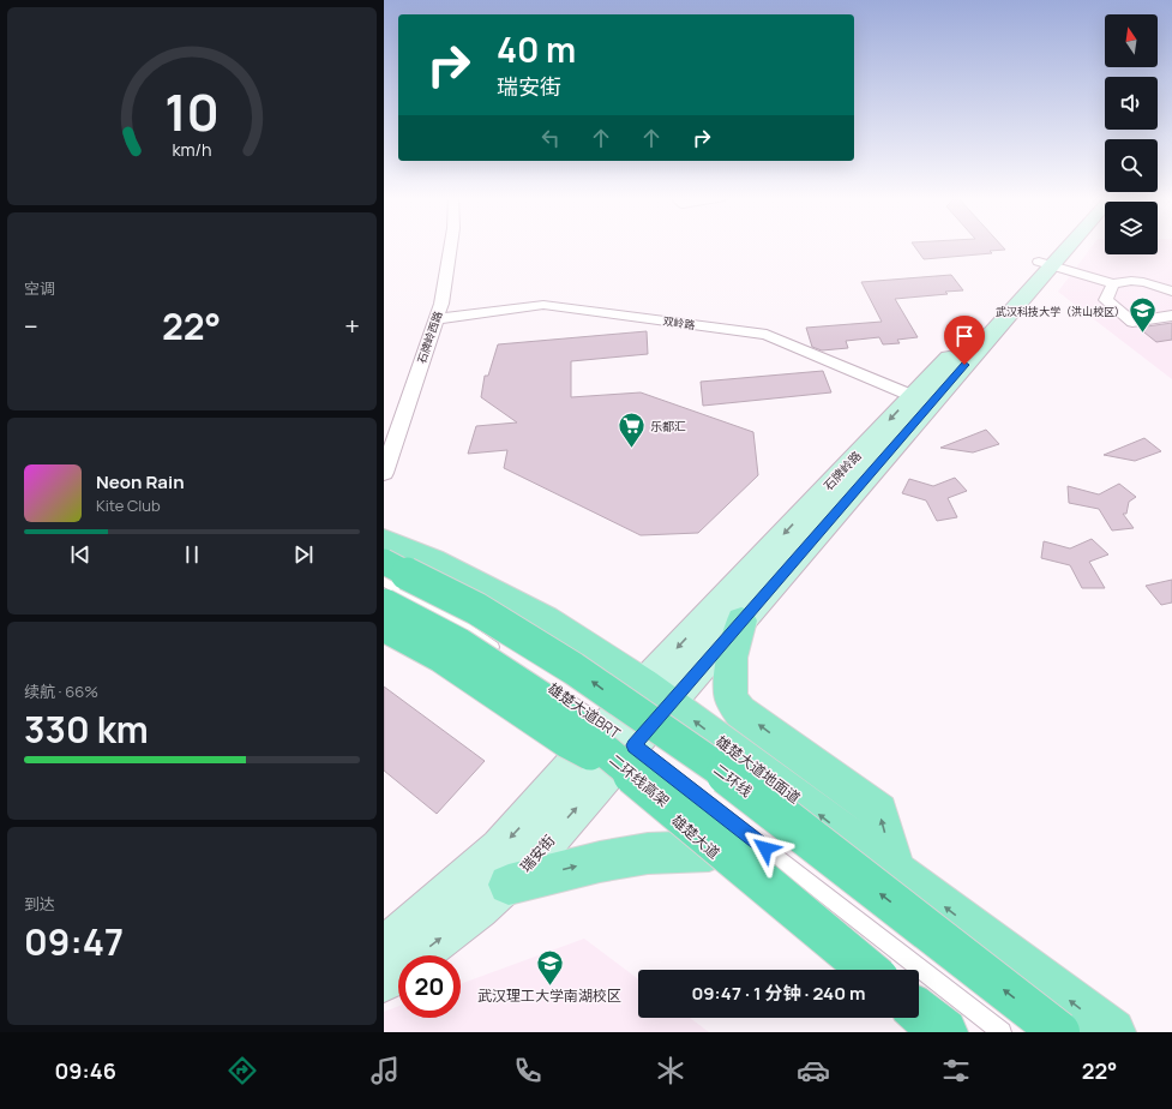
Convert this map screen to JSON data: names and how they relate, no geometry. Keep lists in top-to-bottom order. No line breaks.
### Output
{"streets":{"highway":["二环线高架","二环线"],"main road":["石牌岭路","雄楚大道地面道","雄楚大道","瑞安街"],"street":["双岭路","石牌岭西路"],"lane":["雄楚大道BRT"]},"crossings":[["双岭路","石牌岭西路"],["双岭路","石牌岭路"],["石牌岭路","雄楚大道地面道"],["石牌岭路","瑞安街"],["雄楚大道BRT","二环线高架"],["雄楚大道BRT","雄楚大道"],["雄楚大道BRT","瑞安街"],["雄楚大道地面道","瑞安街"],["二环线高架","雄楚大道"],["二环线高架","瑞安街"],["雄楚大道","瑞安街"]],"one_way":["雄楚大道地面道"],"places":{"school or university":["武汉科技大学（洪山校区）","武汉理工大学南湖校区"],"supermarket":["乐都汇"]},"north":"top","page":{"turn":["40 m","瑞安街"],"tile":["空调",["续航 · 66%","330 km"],["到达","09:47"]],"heat":["−","22°","+"],"song":["Neon Rain","Kite Club"],"limit":"20","trip":"09:47 · 1 分钟 · 240 m","tabs":["09:46","22°"],"gauge":["10","km/h"]}}
